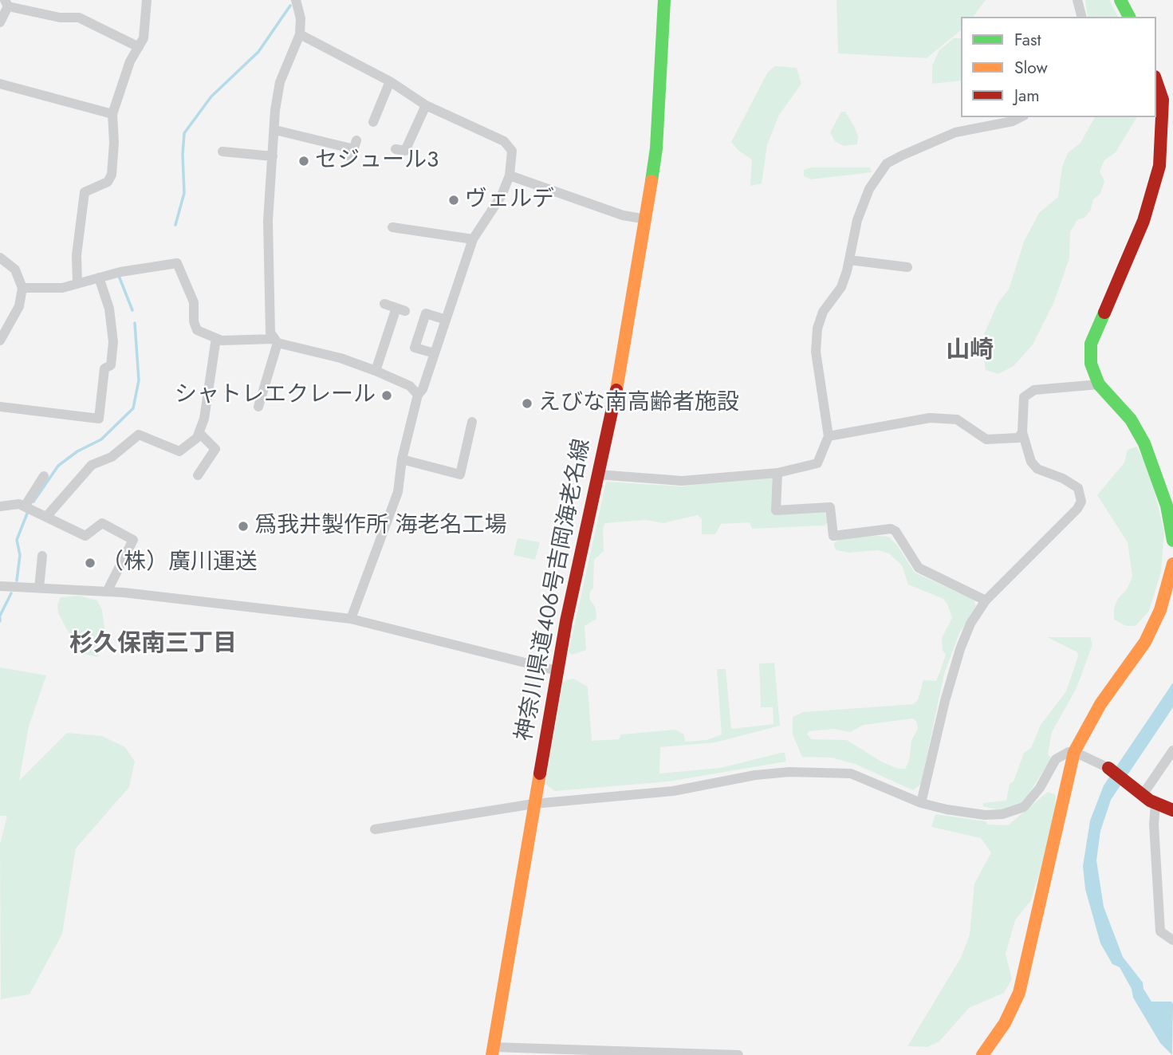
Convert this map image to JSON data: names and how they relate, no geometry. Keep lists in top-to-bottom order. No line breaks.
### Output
{"streets":{"street":["神奈川県道406号吉岡海老名線"]},"districts":["山崎","杉久保南三丁目"],"places":["セジュール3","ヴェルデ","シャトレエクレール","えびな南高齢者施設","爲我井製作所 海老名工場","（株）廣川運送"],"legend":["Fast","Slow","Jam"]}
